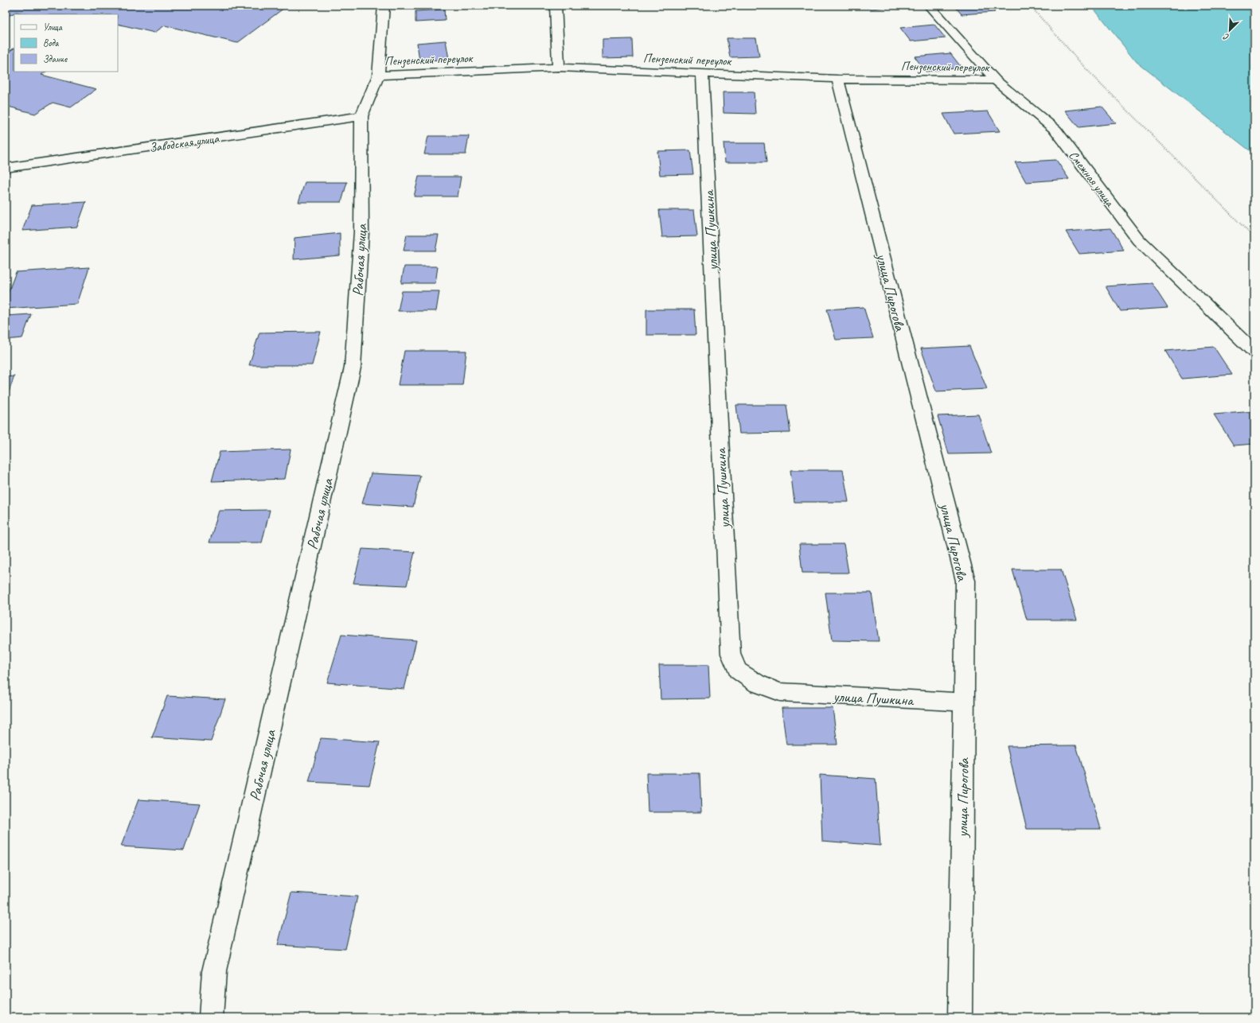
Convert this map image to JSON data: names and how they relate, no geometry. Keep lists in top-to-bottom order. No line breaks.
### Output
{"streets":{"street":["Пензенский переулок","Заводская улица","Смежная улица","улица Пушкина","Рабочая улица","улица Пирогова"]},"crossings":[["Пензенский переулок","Смежная улица"],["Пензенский переулок","улица Пушкина"],["Пензенский переулок","Рабочая улица"],["Пензенский переулок","улица Пирогова"],["Заводская улица","Рабочая улица"],["улица Пушкина","улица Пирогова"]],"legend":["Улица","Вода","Здание"],"north":"bottom left"}
